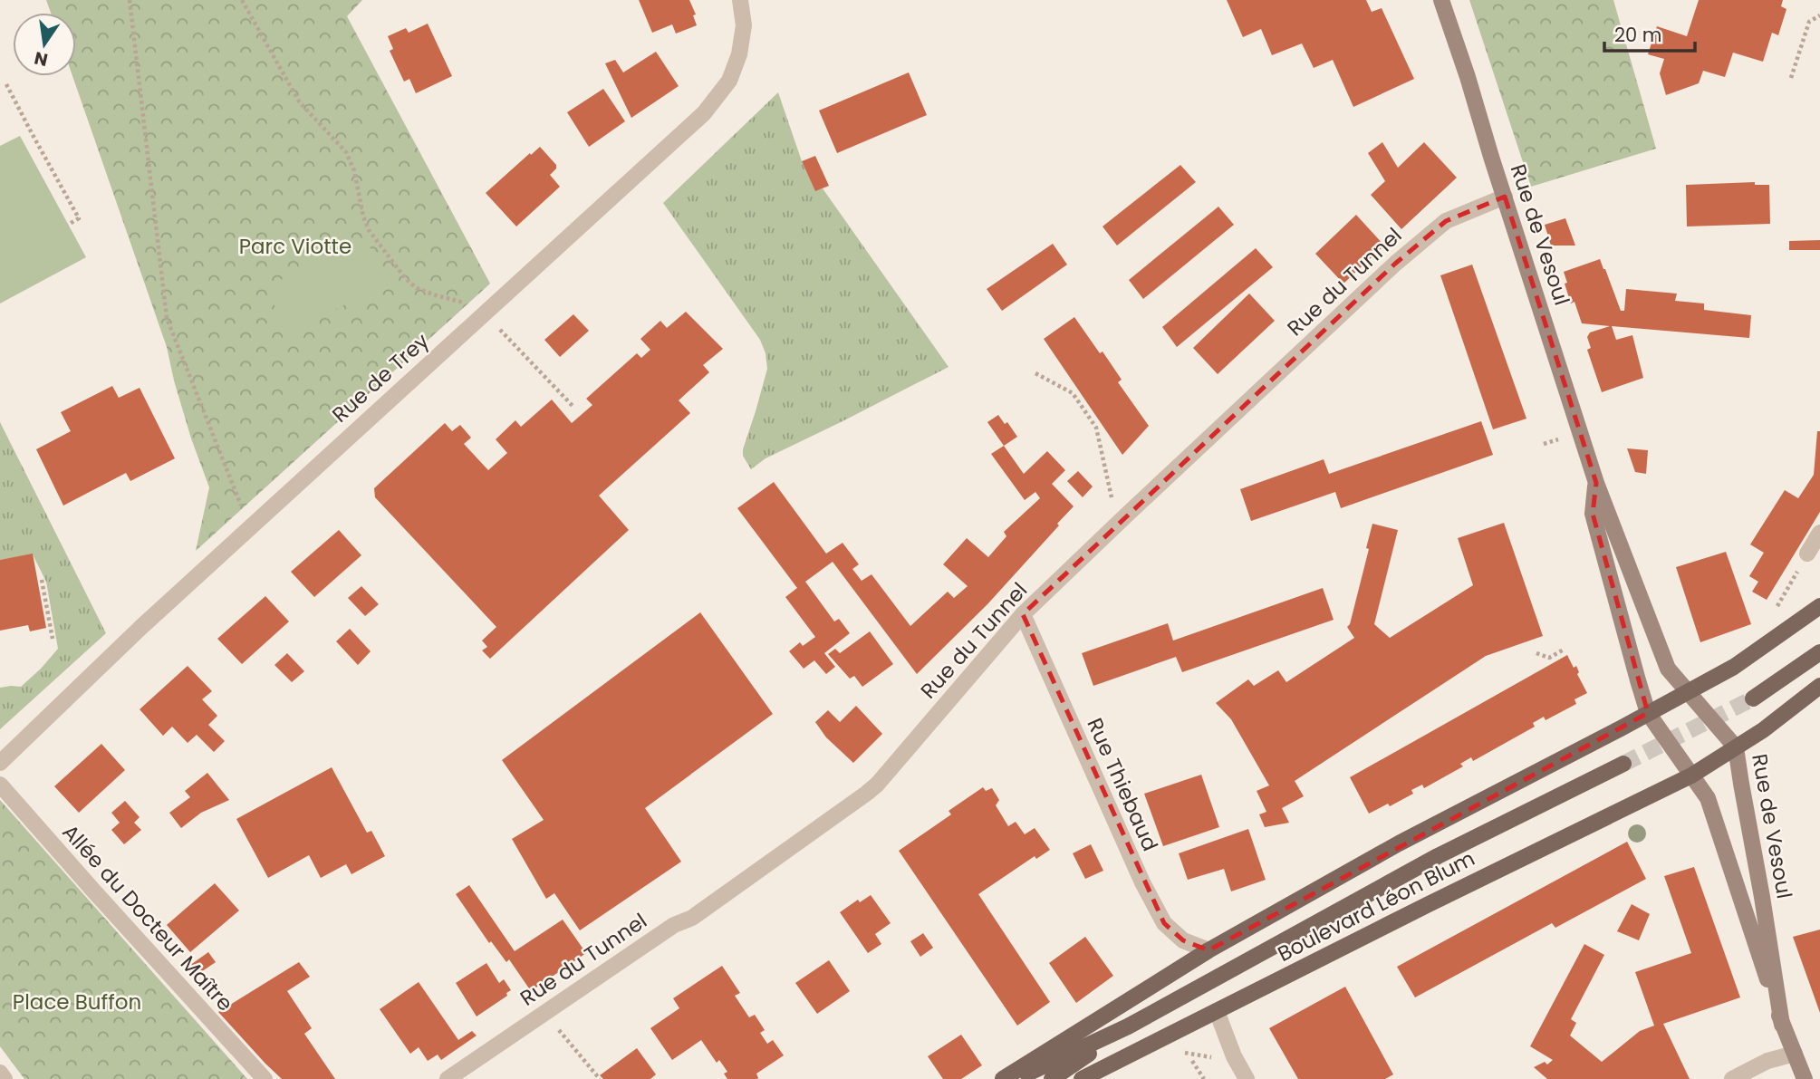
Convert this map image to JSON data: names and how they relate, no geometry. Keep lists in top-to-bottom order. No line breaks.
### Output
{"streets":{"main road":["Rue de Vesoul","Boulevard Léon Blum"],"street":["Rue du Tunnel","Rue de Trey","Rue Thiebaud","Allée du Docteur Maître"]},"crossings":[["Rue de Vesoul","Rue du Tunnel"],["Rue de Vesoul","Boulevard Léon Blum"],["Rue du Tunnel","Rue Thiebaud"]],"parks":["Parc Viotte","Place Buffon"],"scale_bar":"20 m","north":"bottom"}
